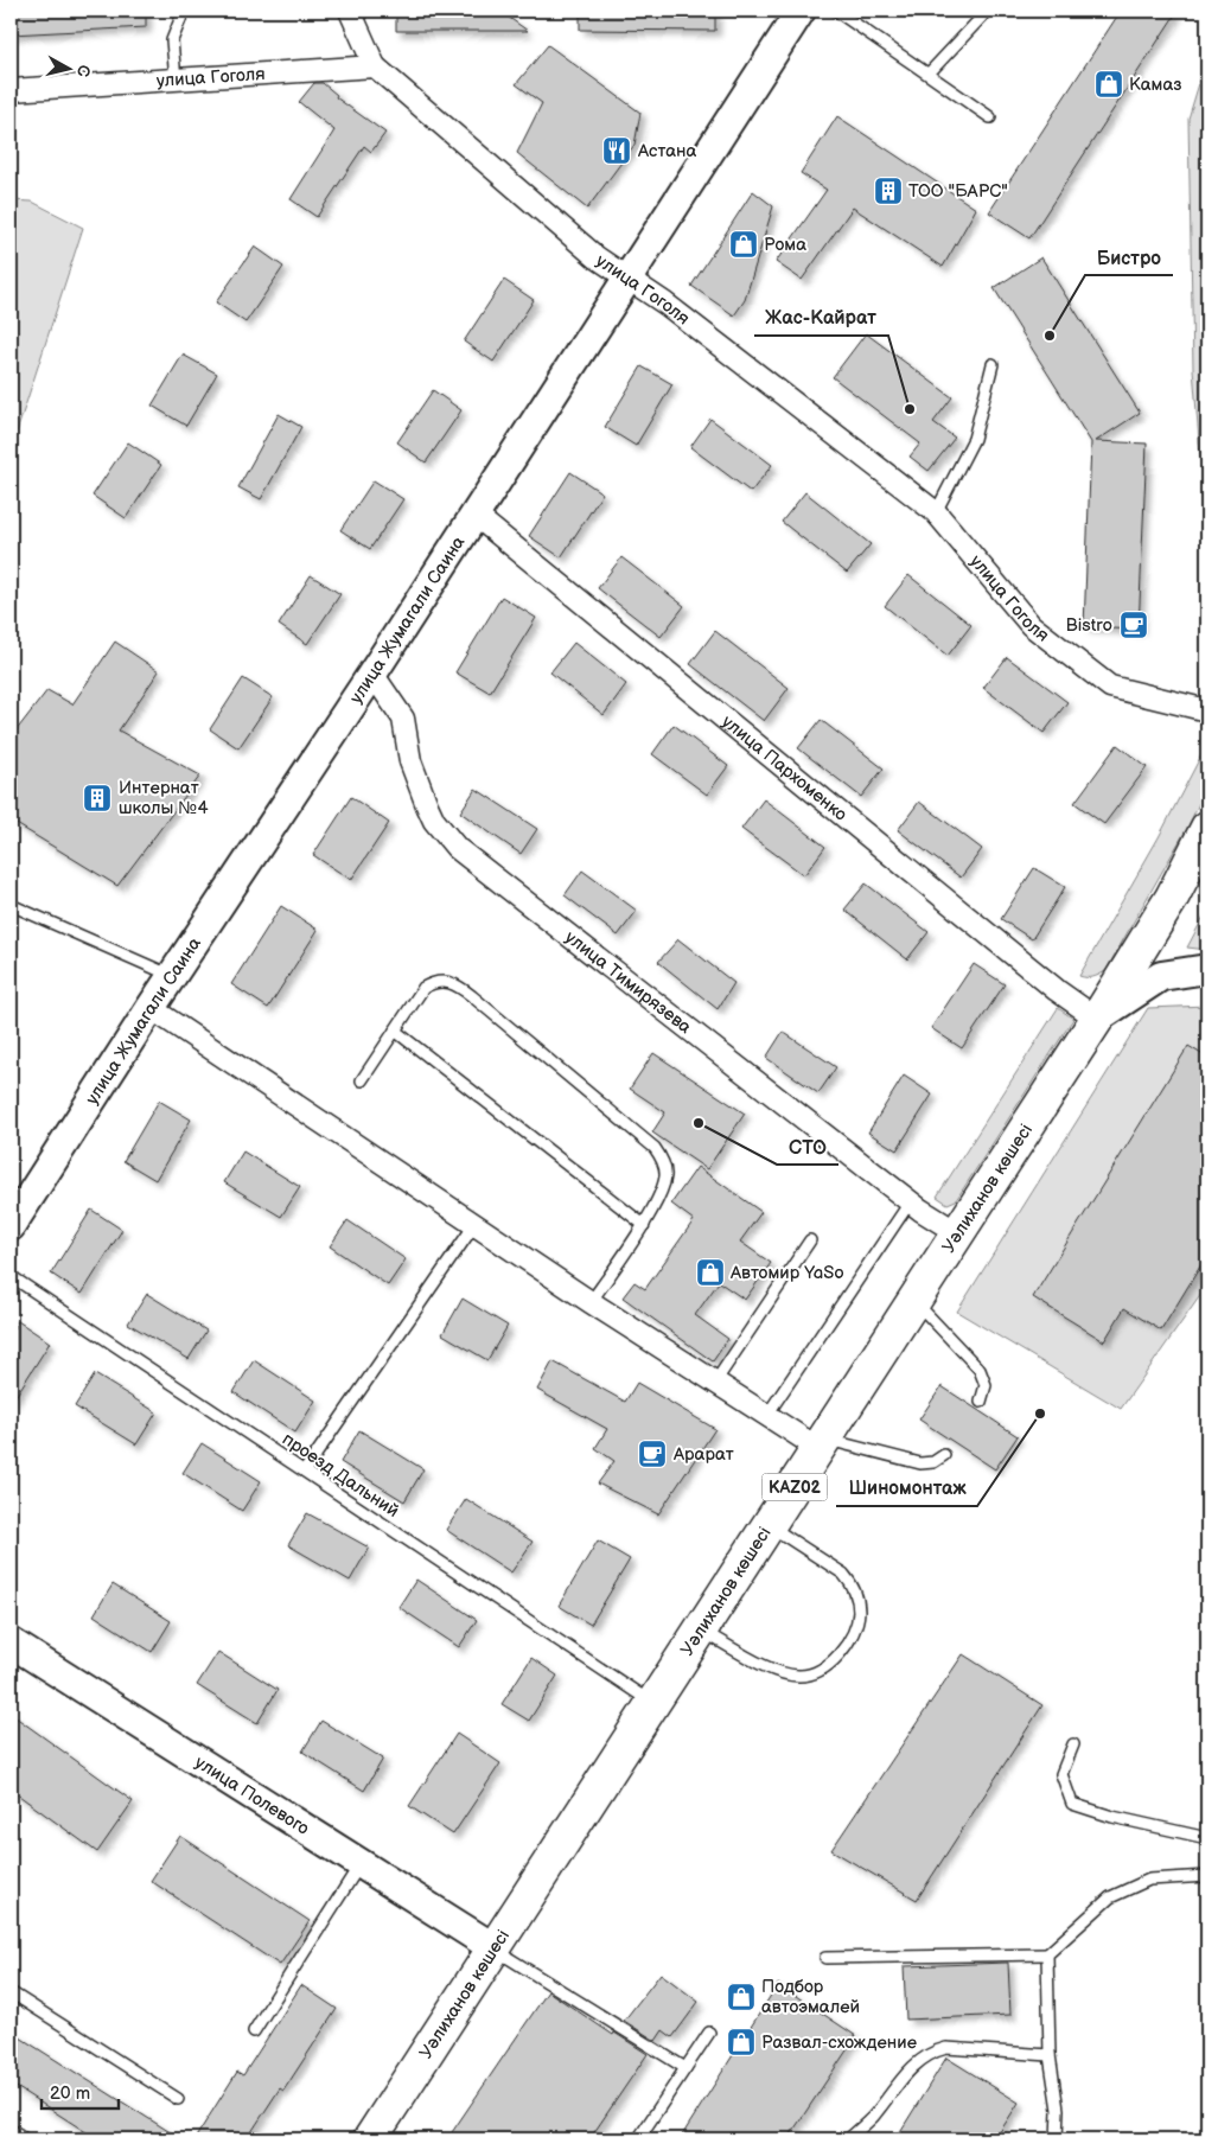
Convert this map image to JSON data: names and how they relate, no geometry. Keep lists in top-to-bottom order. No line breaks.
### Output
{"streets":{"highway":["Уәлиханов көшесі","KАZ02"],"street":["улица Гоголя","улица Жумагали Саина","улица Пархоменко","улица Тимирязева","улица Полевого"],"lane":["проезд Дальний"]},"crossings":[["улица Гоголя","улица Жумагали Саина"],["улица Жумагали Саина","улица Пархоменко"],["улица Жумагали Саина","улица Тимирязева"],["улица Пархоменко","Уәлиханов көшесі"],["улица Тимирязева","Уәлиханов көшесі"],["Уәлиханов көшесі","проезд Дальний"],["Уәлиханов көшесі","улица Полевого"]],"places":{"shop":["Камаз","Рома","Автомир YaSo","Подбор автоэмалей","Развал-схождение"],"restaurant":["Астана"],"building":["ТОО \"БАРС\"","Интернат школы №4"],"other":["Бистро","Жас-Кайрат","СТО","Шиномонтаж"],"cafe":["Bistro","Арарат"]},"scale_bar":"20 m","north":"right"}
